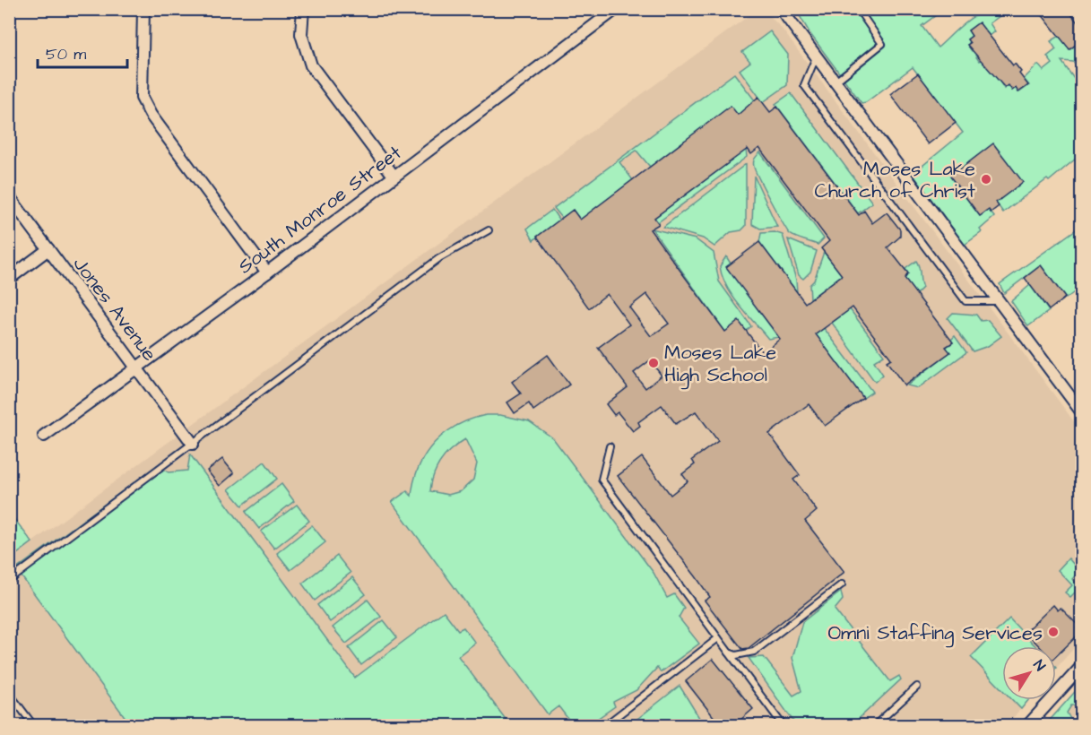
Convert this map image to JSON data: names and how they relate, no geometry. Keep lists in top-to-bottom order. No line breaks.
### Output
{"streets":{"street":["South Monroe Street","Jones Avenue"]},"crossings":[["South Monroe Street","Jones Avenue"]],"places":["Moses Lake Church of Christ","Moses Lake High School","Omni Staffing Services"],"scale_bar":"50 m","north":"top right"}
